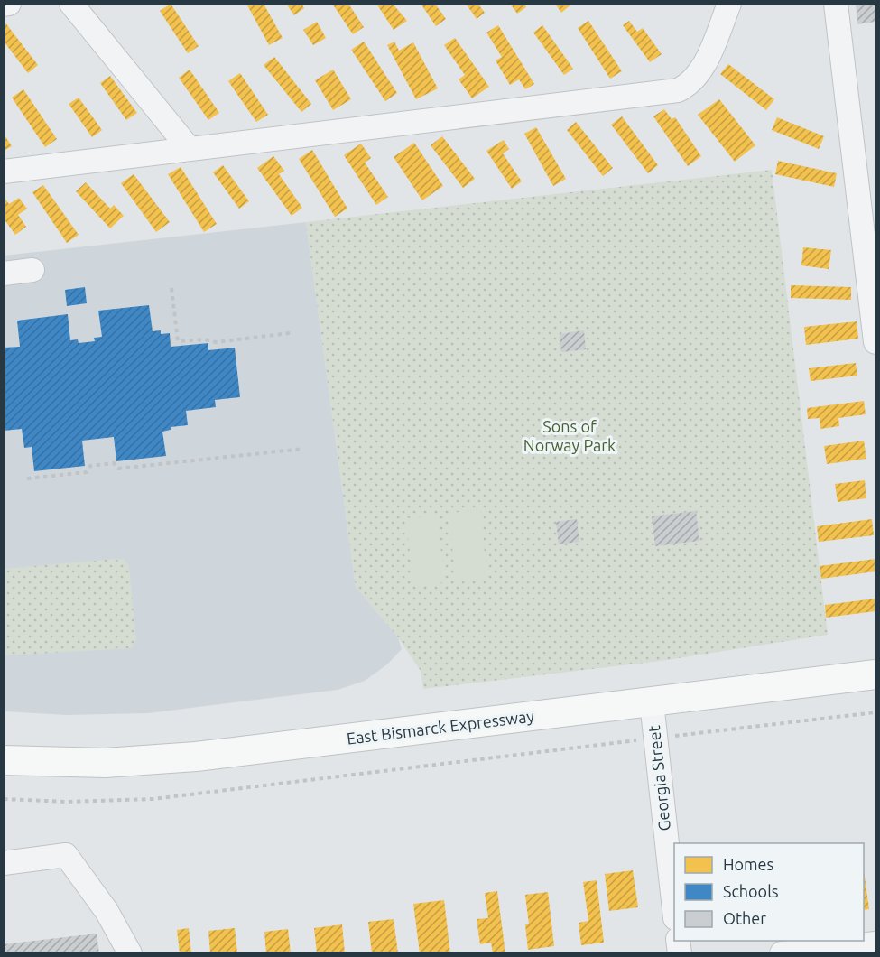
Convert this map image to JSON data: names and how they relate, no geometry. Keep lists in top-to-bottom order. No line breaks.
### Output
{"streets":{"main road":["East Bismarck Expressway"],"street":["Georgia Street"]},"crossings":[["East Bismarck Expressway","Georgia Street"]],"parks":["Sons of Norway Park"],"legend":["Homes","Schools","Other"]}
